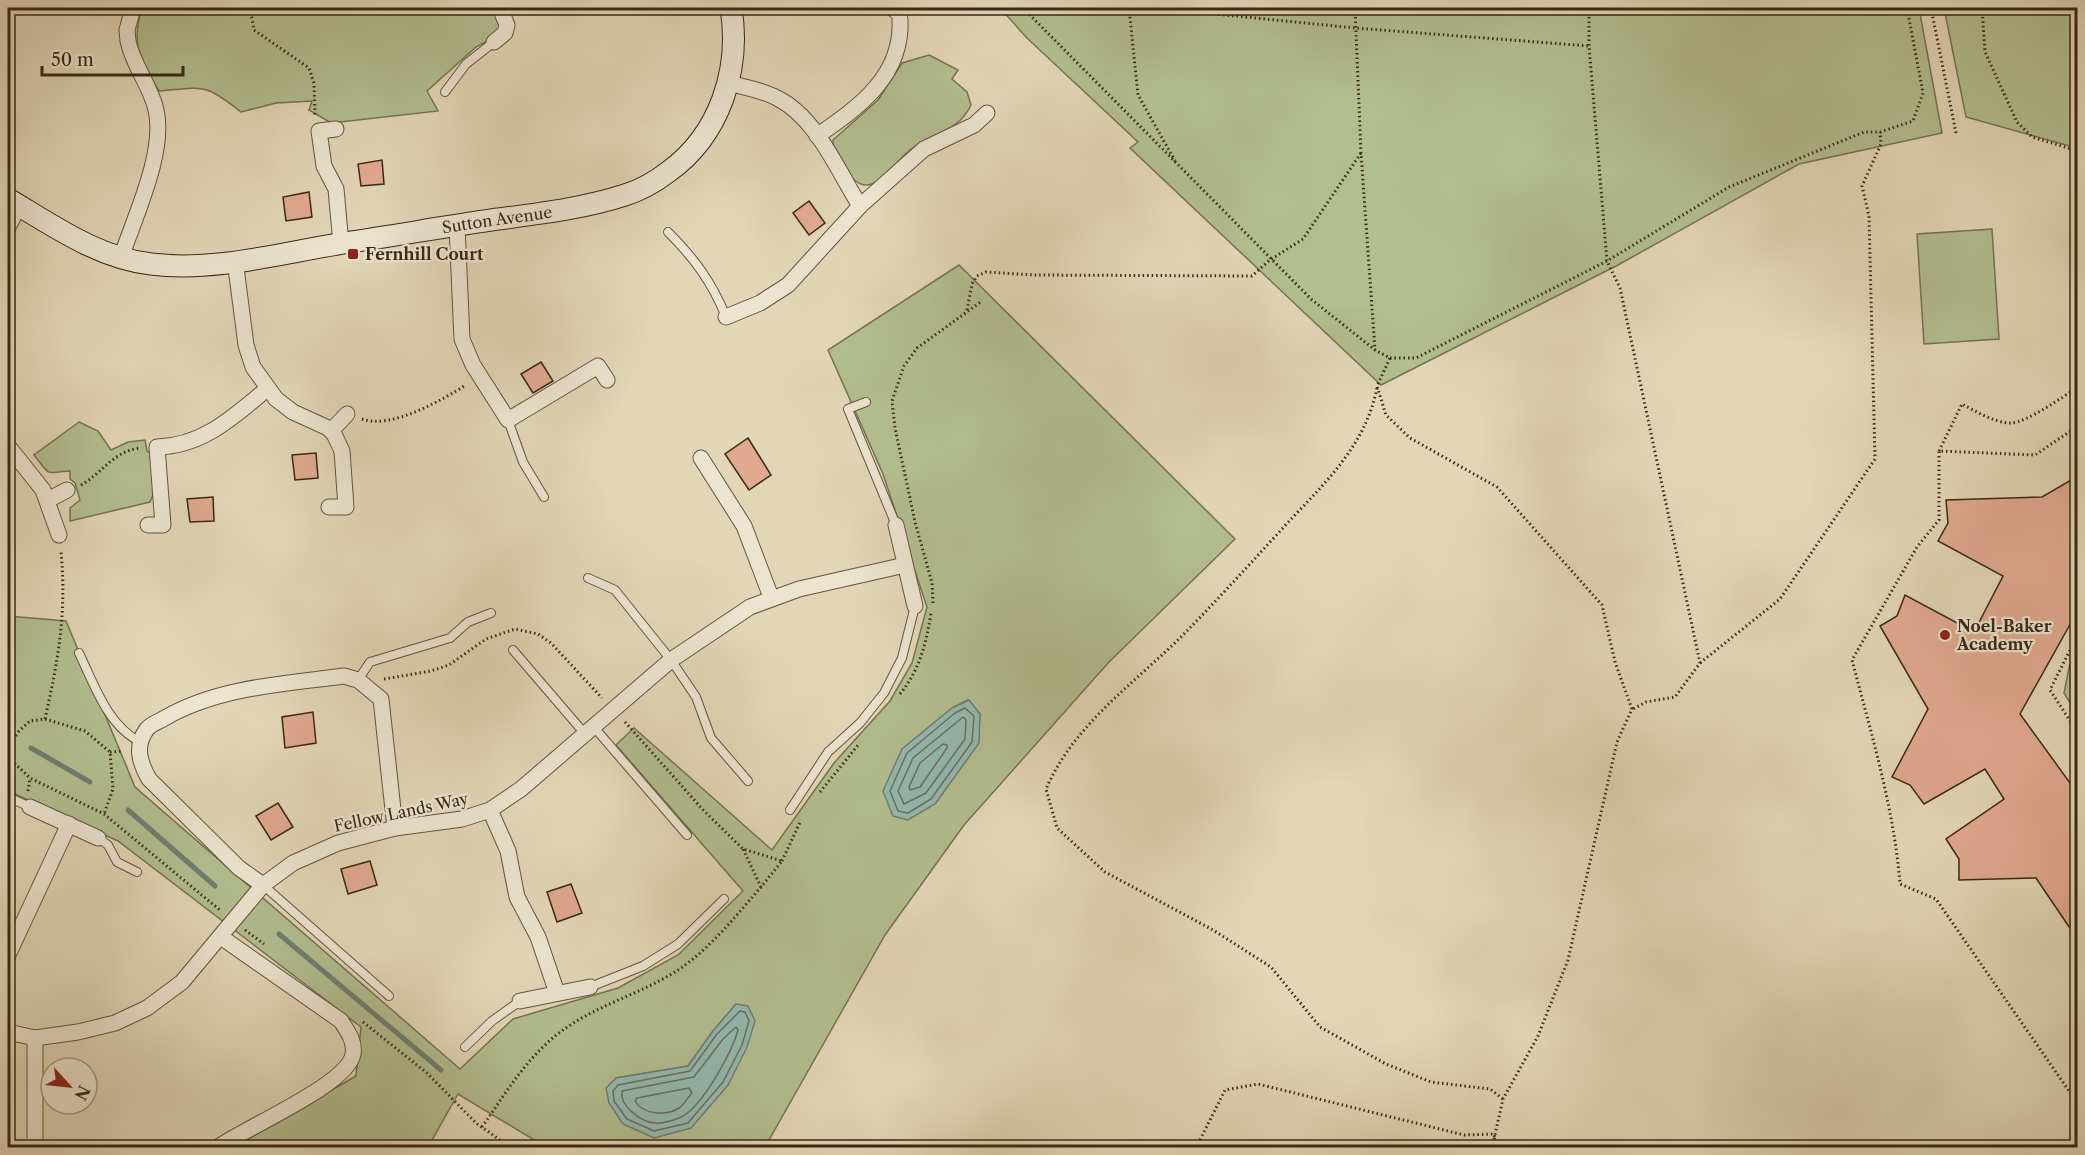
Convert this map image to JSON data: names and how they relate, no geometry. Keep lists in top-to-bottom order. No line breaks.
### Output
{"streets":{"street":["Sutton Avenue","Fellow Lands Way"]},"places":{"transit":["Fernhill Court"],"other":["Noel-Baker Academy"]},"scale_bar":"50 m","north":"bottom right"}
